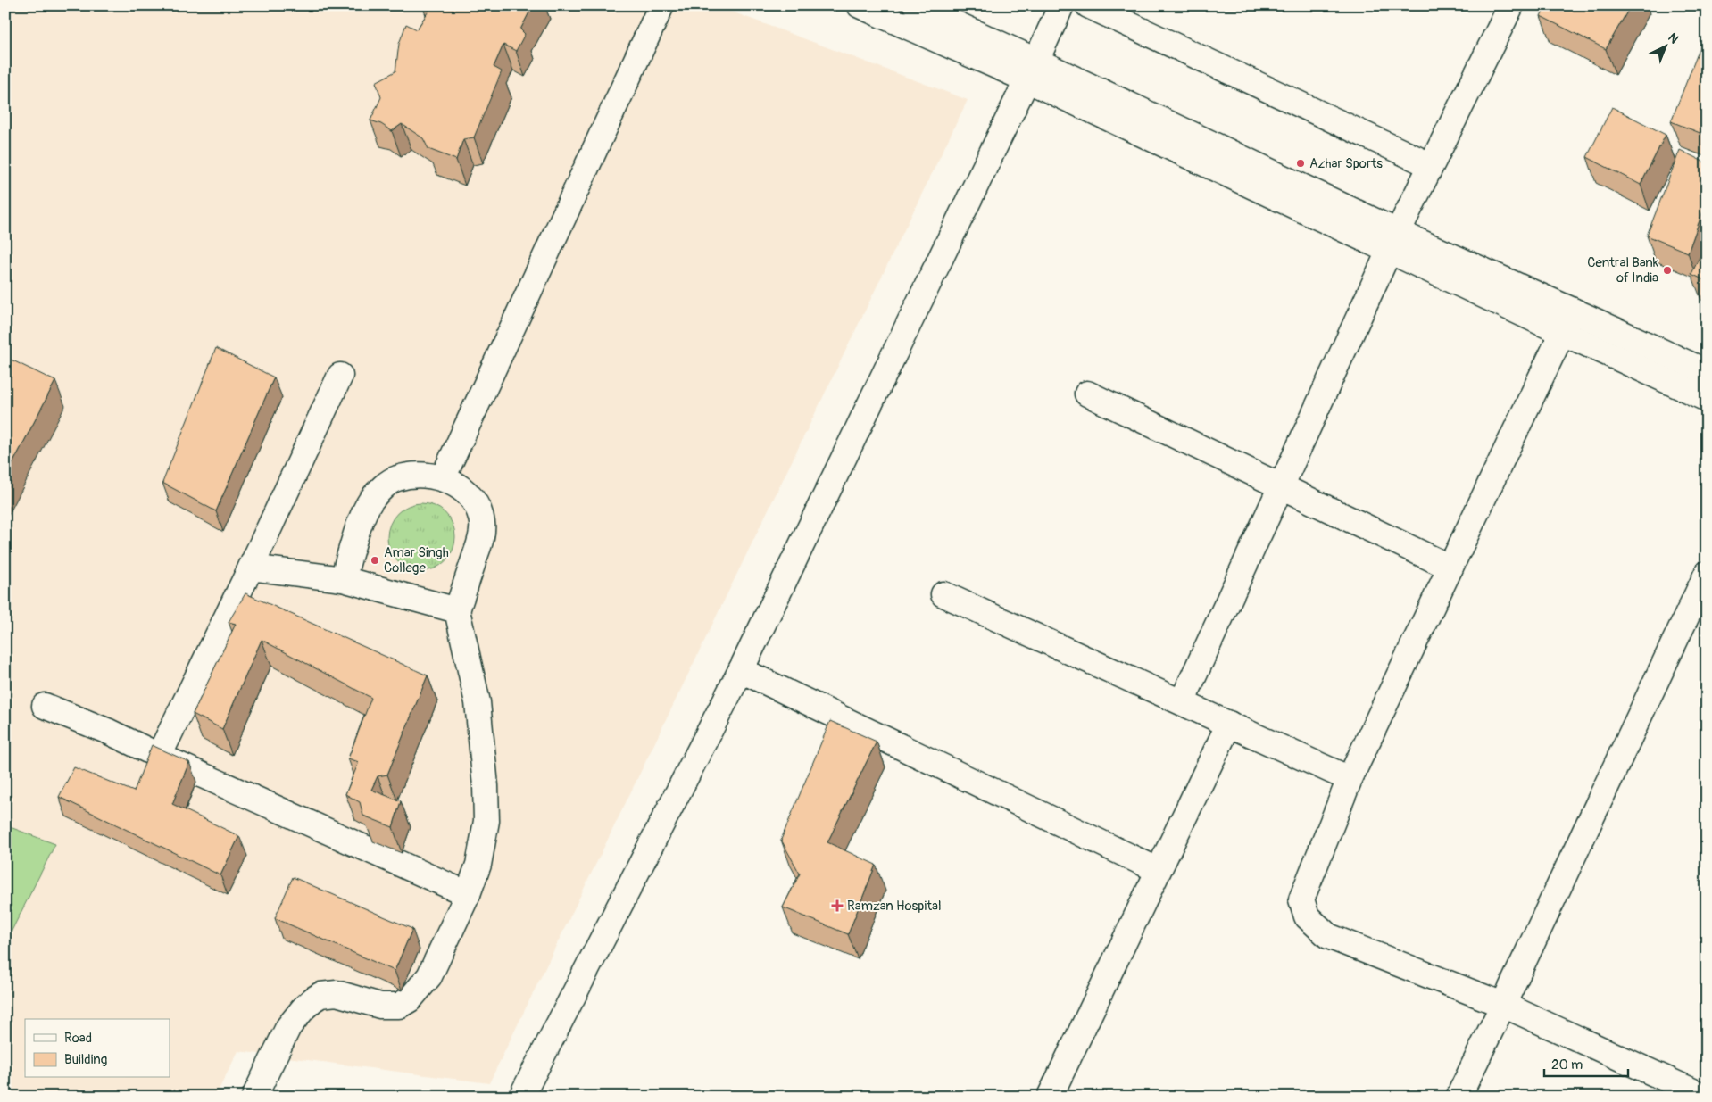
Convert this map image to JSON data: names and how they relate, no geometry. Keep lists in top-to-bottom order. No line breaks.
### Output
{"places":{"other":["Azhar Sports","Central Bank of India","Amar Singh College"],"health":["Ramzan Hospital"]},"legend":["Road","Building"],"scale_bar":"20 m","north":"top right"}
